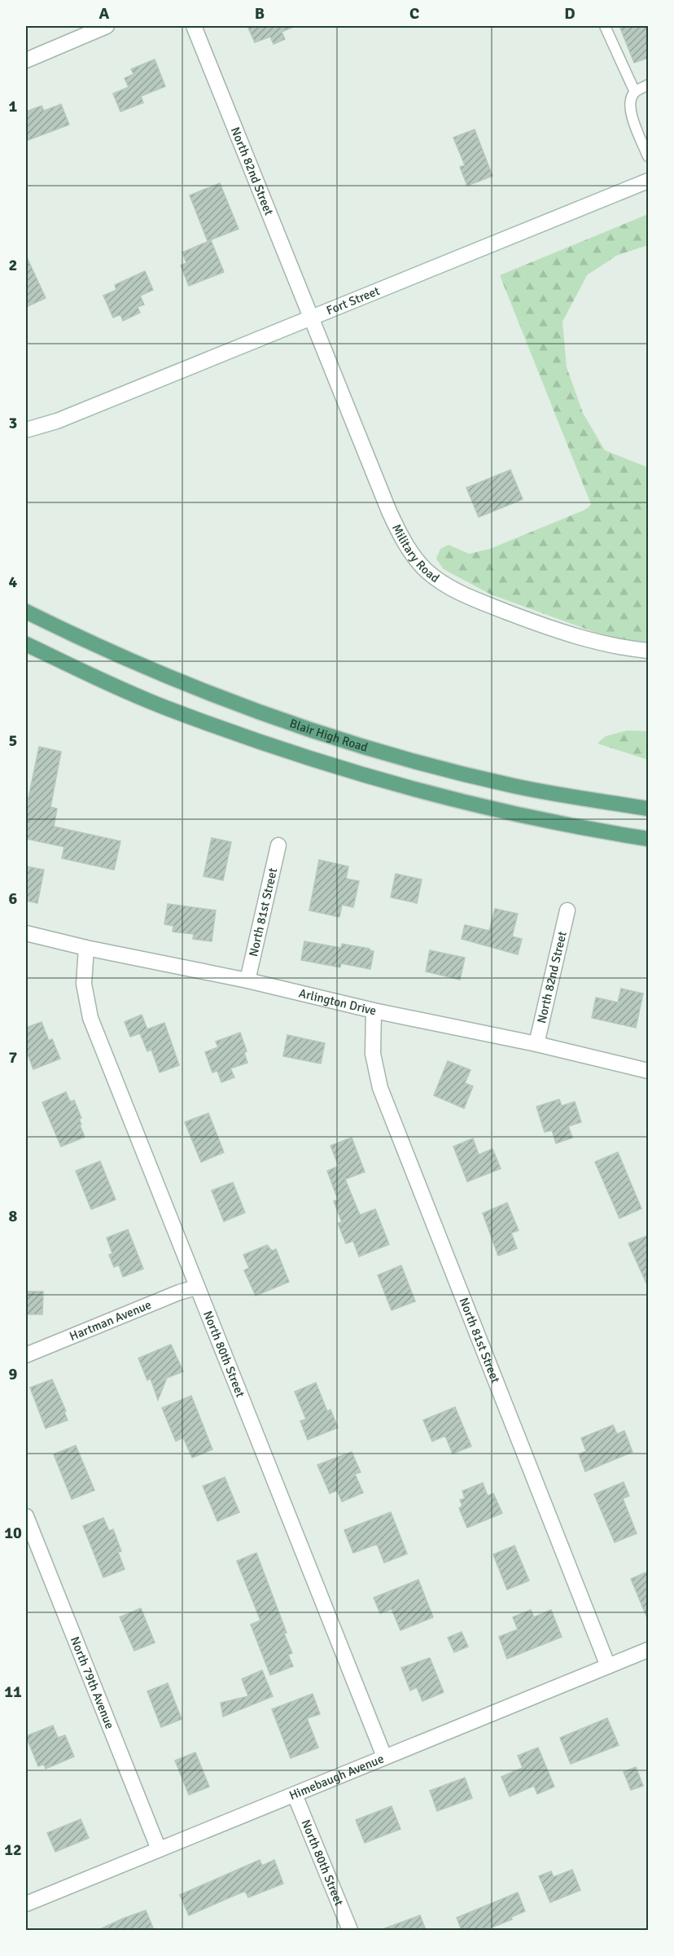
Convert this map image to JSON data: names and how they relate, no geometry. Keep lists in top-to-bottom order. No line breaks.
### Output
{"streets":{"main road":["Blair High Road"],"street":["North 82nd Street","Fort Street","Military Road","North 81st Street","Arlington Drive","Hartman Avenue","North 80th Street","North 79th Avenue","Himebaugh Avenue"]},"crossings":[["North 82nd Street","Fort Street"],["North 82nd Street","Military Road"],["North 82nd Street","Arlington Drive"],["Fort Street","Military Road"],["North 81st Street","Arlington Drive"],["North 81st Street","Himebaugh Avenue"],["Arlington Drive","North 80th Street"],["Hartman Avenue","North 80th Street"],["North 80th Street","Himebaugh Avenue"],["North 79th Avenue","Himebaugh Avenue"]],"grid":{"columns":["A","B","C","D"],"rows":["1","2","3","4","5","6","7","8","9","10","11","12"]}}
